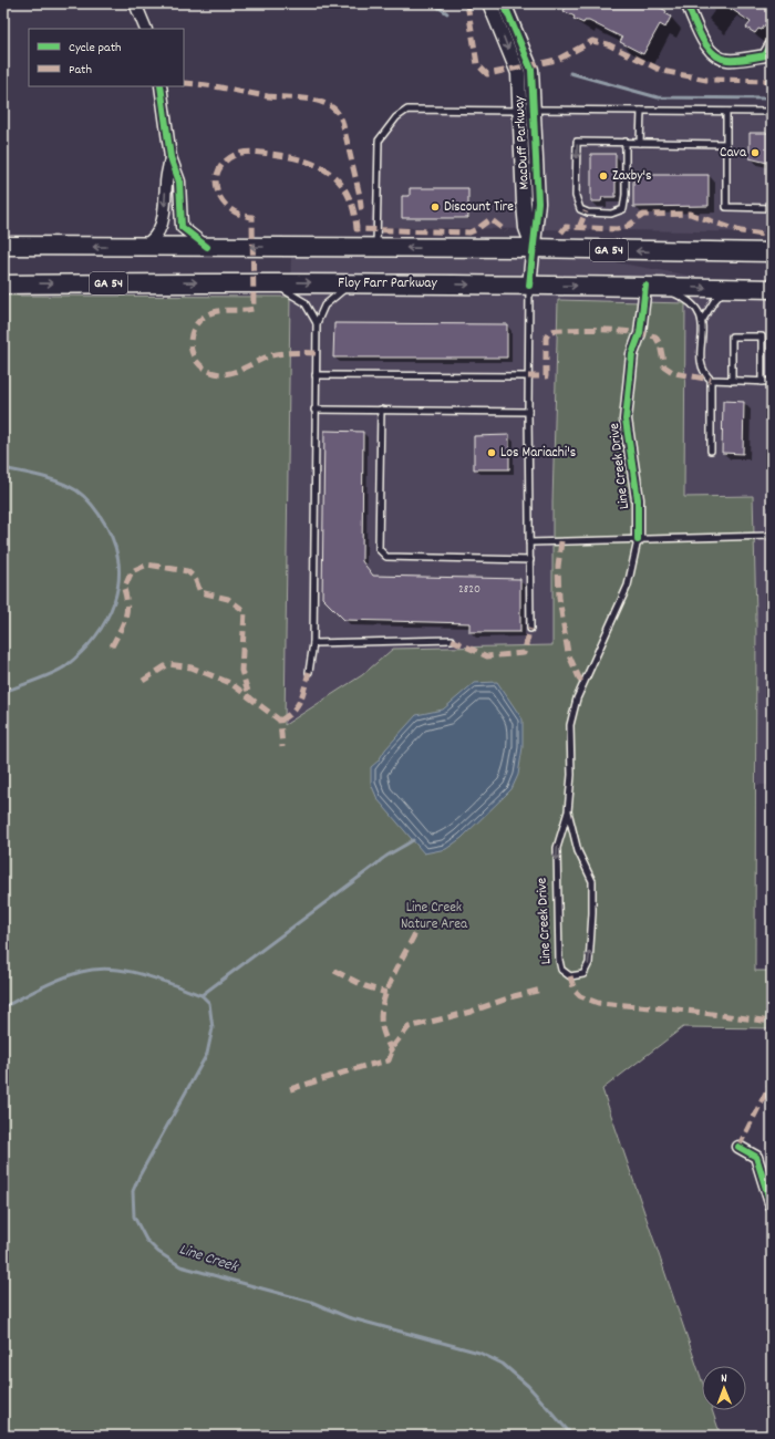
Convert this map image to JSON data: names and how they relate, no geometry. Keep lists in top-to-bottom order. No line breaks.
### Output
{"streets":{"main road":["GA 54","Floy Farr Parkway"],"street":["MacDuff Parkway","Line Creek Drive"]},"crossings":[["MacDuff Parkway","GA 54"],["MacDuff Parkway","Floy Farr Parkway"],["Floy Farr Parkway","Line Creek Drive"]],"water":["Line Creek"],"parks":["Line Creek Nature Area"],"places":["Cava","Zaxby's","Discount Tire","Los Mariachi's"],"house_numbers":["2820"],"legend":["Cycle path","Path"],"north":"top"}
